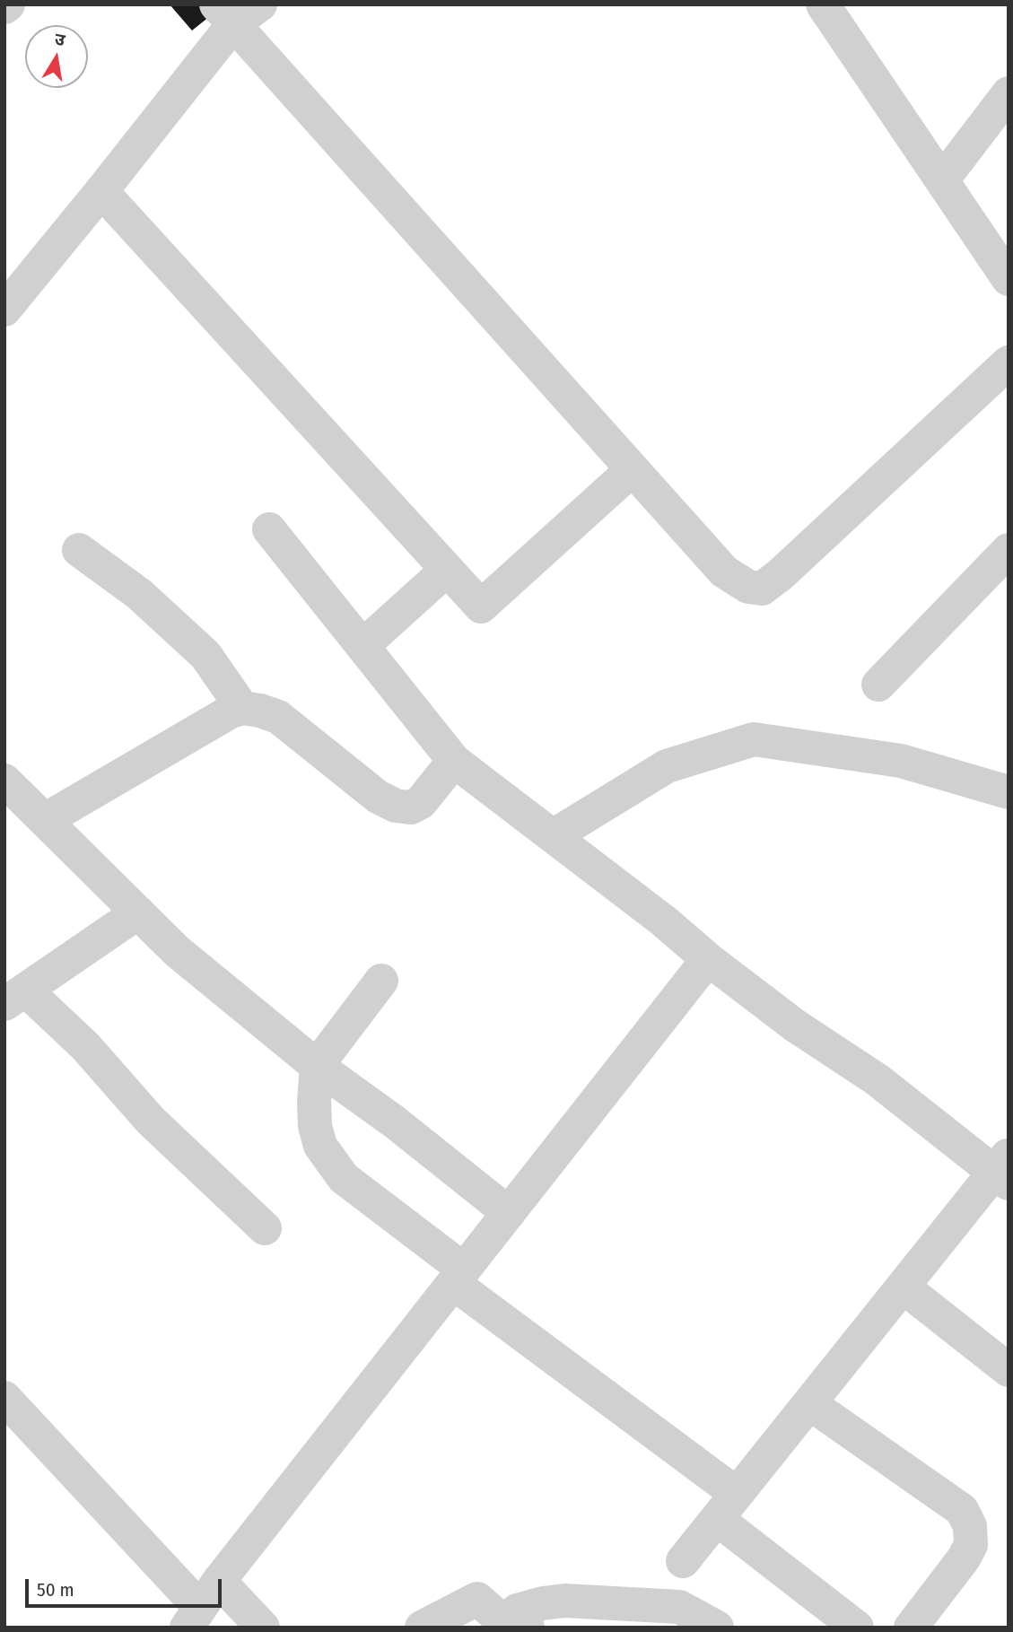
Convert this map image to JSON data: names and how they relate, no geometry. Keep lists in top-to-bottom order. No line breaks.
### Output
{"scale_bar":"50 m","north":"top"}
